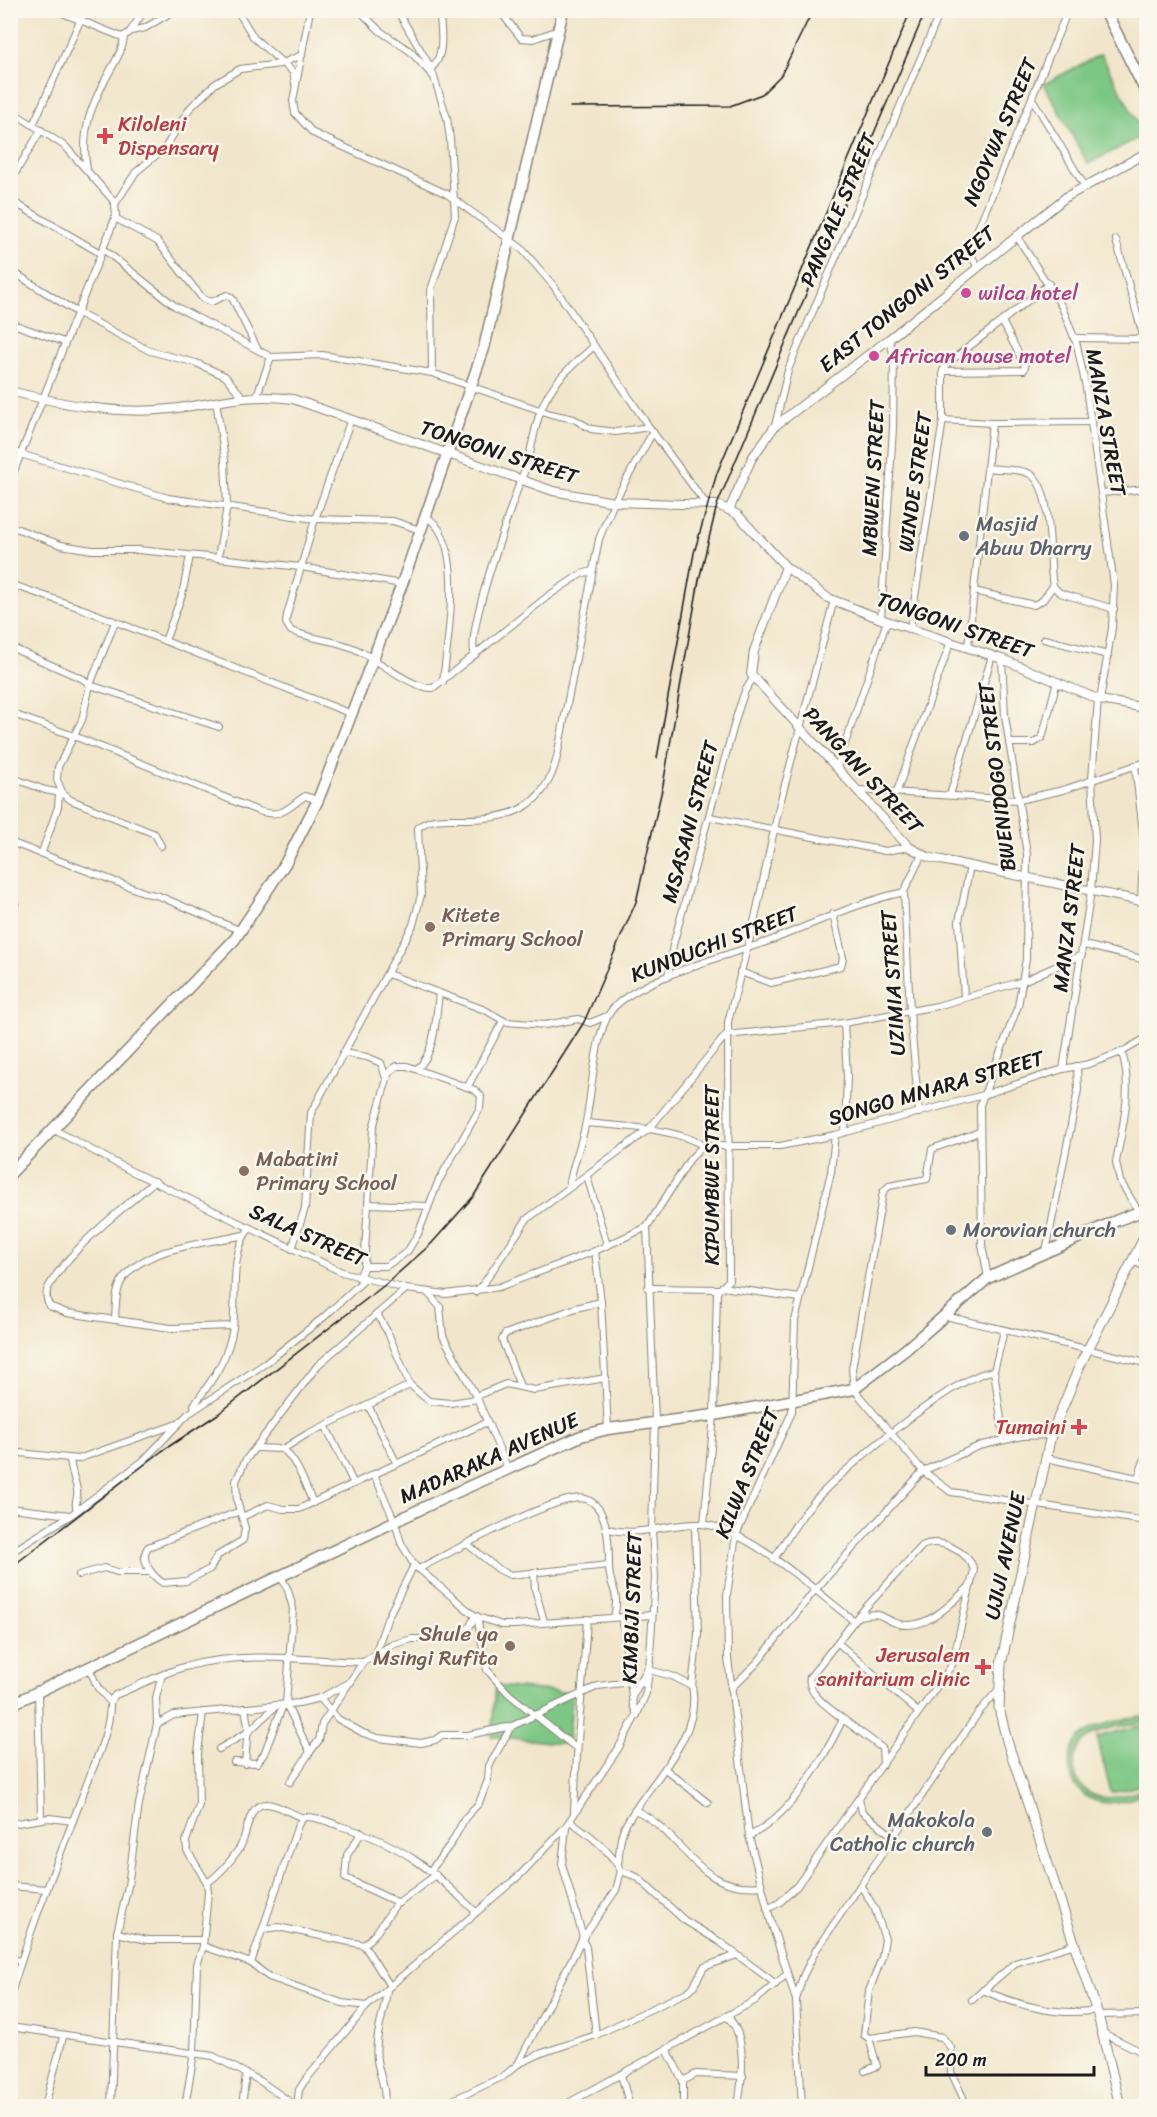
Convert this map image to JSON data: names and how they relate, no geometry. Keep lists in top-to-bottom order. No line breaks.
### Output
{"streets":{"main road":["MADARAKA AVENUE","UJIJI AVENUE"],"street":["NGOYWA STREET","PANGALE STREET","EAST TONGONI STREET","MANZA STREET","TONGONI STREET","MBWENI STREET","WINDE STREET","PANGANI STREET","BWENIDOGO STREET","MSASANI STREET","KUNDUCHI STREET","UZIMIA STREET","SONGO MNARA STREET","KIPUMBWE STREET","SALA STREET","KILWA STREET","KIMBIJI STREET"]},"crossings":[["NGOYWA STREET","EAST TONGONI STREET"],["PANGALE STREET","EAST TONGONI STREET"],["EAST TONGONI STREET","MANZA STREET"],["EAST TONGONI STREET","TONGONI STREET"],["EAST TONGONI STREET","MBWENI STREET"],["MANZA STREET","TONGONI STREET"],["MANZA STREET","PANGANI STREET"],["MANZA STREET","SONGO MNARA STREET"],["TONGONI STREET","MBWENI STREET"],["TONGONI STREET","WINDE STREET"],["TONGONI STREET","BWENIDOGO STREET"],["TONGONI STREET","KIPUMBWE STREET"],["MBWENI STREET","PANGANI STREET"],["PANGANI STREET","BWENIDOGO STREET"],["PANGANI STREET","MSASANI STREET"],["PANGANI STREET","UZIMIA STREET"],["PANGANI STREET","KIPUMBWE STREET"],["BWENIDOGO STREET","SONGO MNARA STREET"],["BWENIDOGO STREET","MADARAKA AVENUE"],["MSASANI STREET","KUNDUCHI STREET"],["KUNDUCHI STREET","UZIMIA STREET"],["KUNDUCHI STREET","KIPUMBWE STREET"],["UZIMIA STREET","SONGO MNARA STREET"],["SONGO MNARA STREET","KIPUMBWE STREET"],["SONGO MNARA STREET","KILWA STREET"],["KIPUMBWE STREET","SALA STREET"],["KIPUMBWE STREET","MADARAKA AVENUE"],["SALA STREET","KIMBIJI STREET"],["MADARAKA AVENUE","KILWA STREET"],["MADARAKA AVENUE","KIMBIJI STREET"]],"places":{"health":["Kiloleni Dispensary","Tumaini","Jerusalem sanitarium clinic"],"other":["wilca hotel","African house motel","Masjid Abuu Dharry","Kitete Primary School","Mabatini Primary School","Morovian church","Shule ya Msingi Rufita","Makokola Catholic church"]},"scale_bar":"200 m"}
